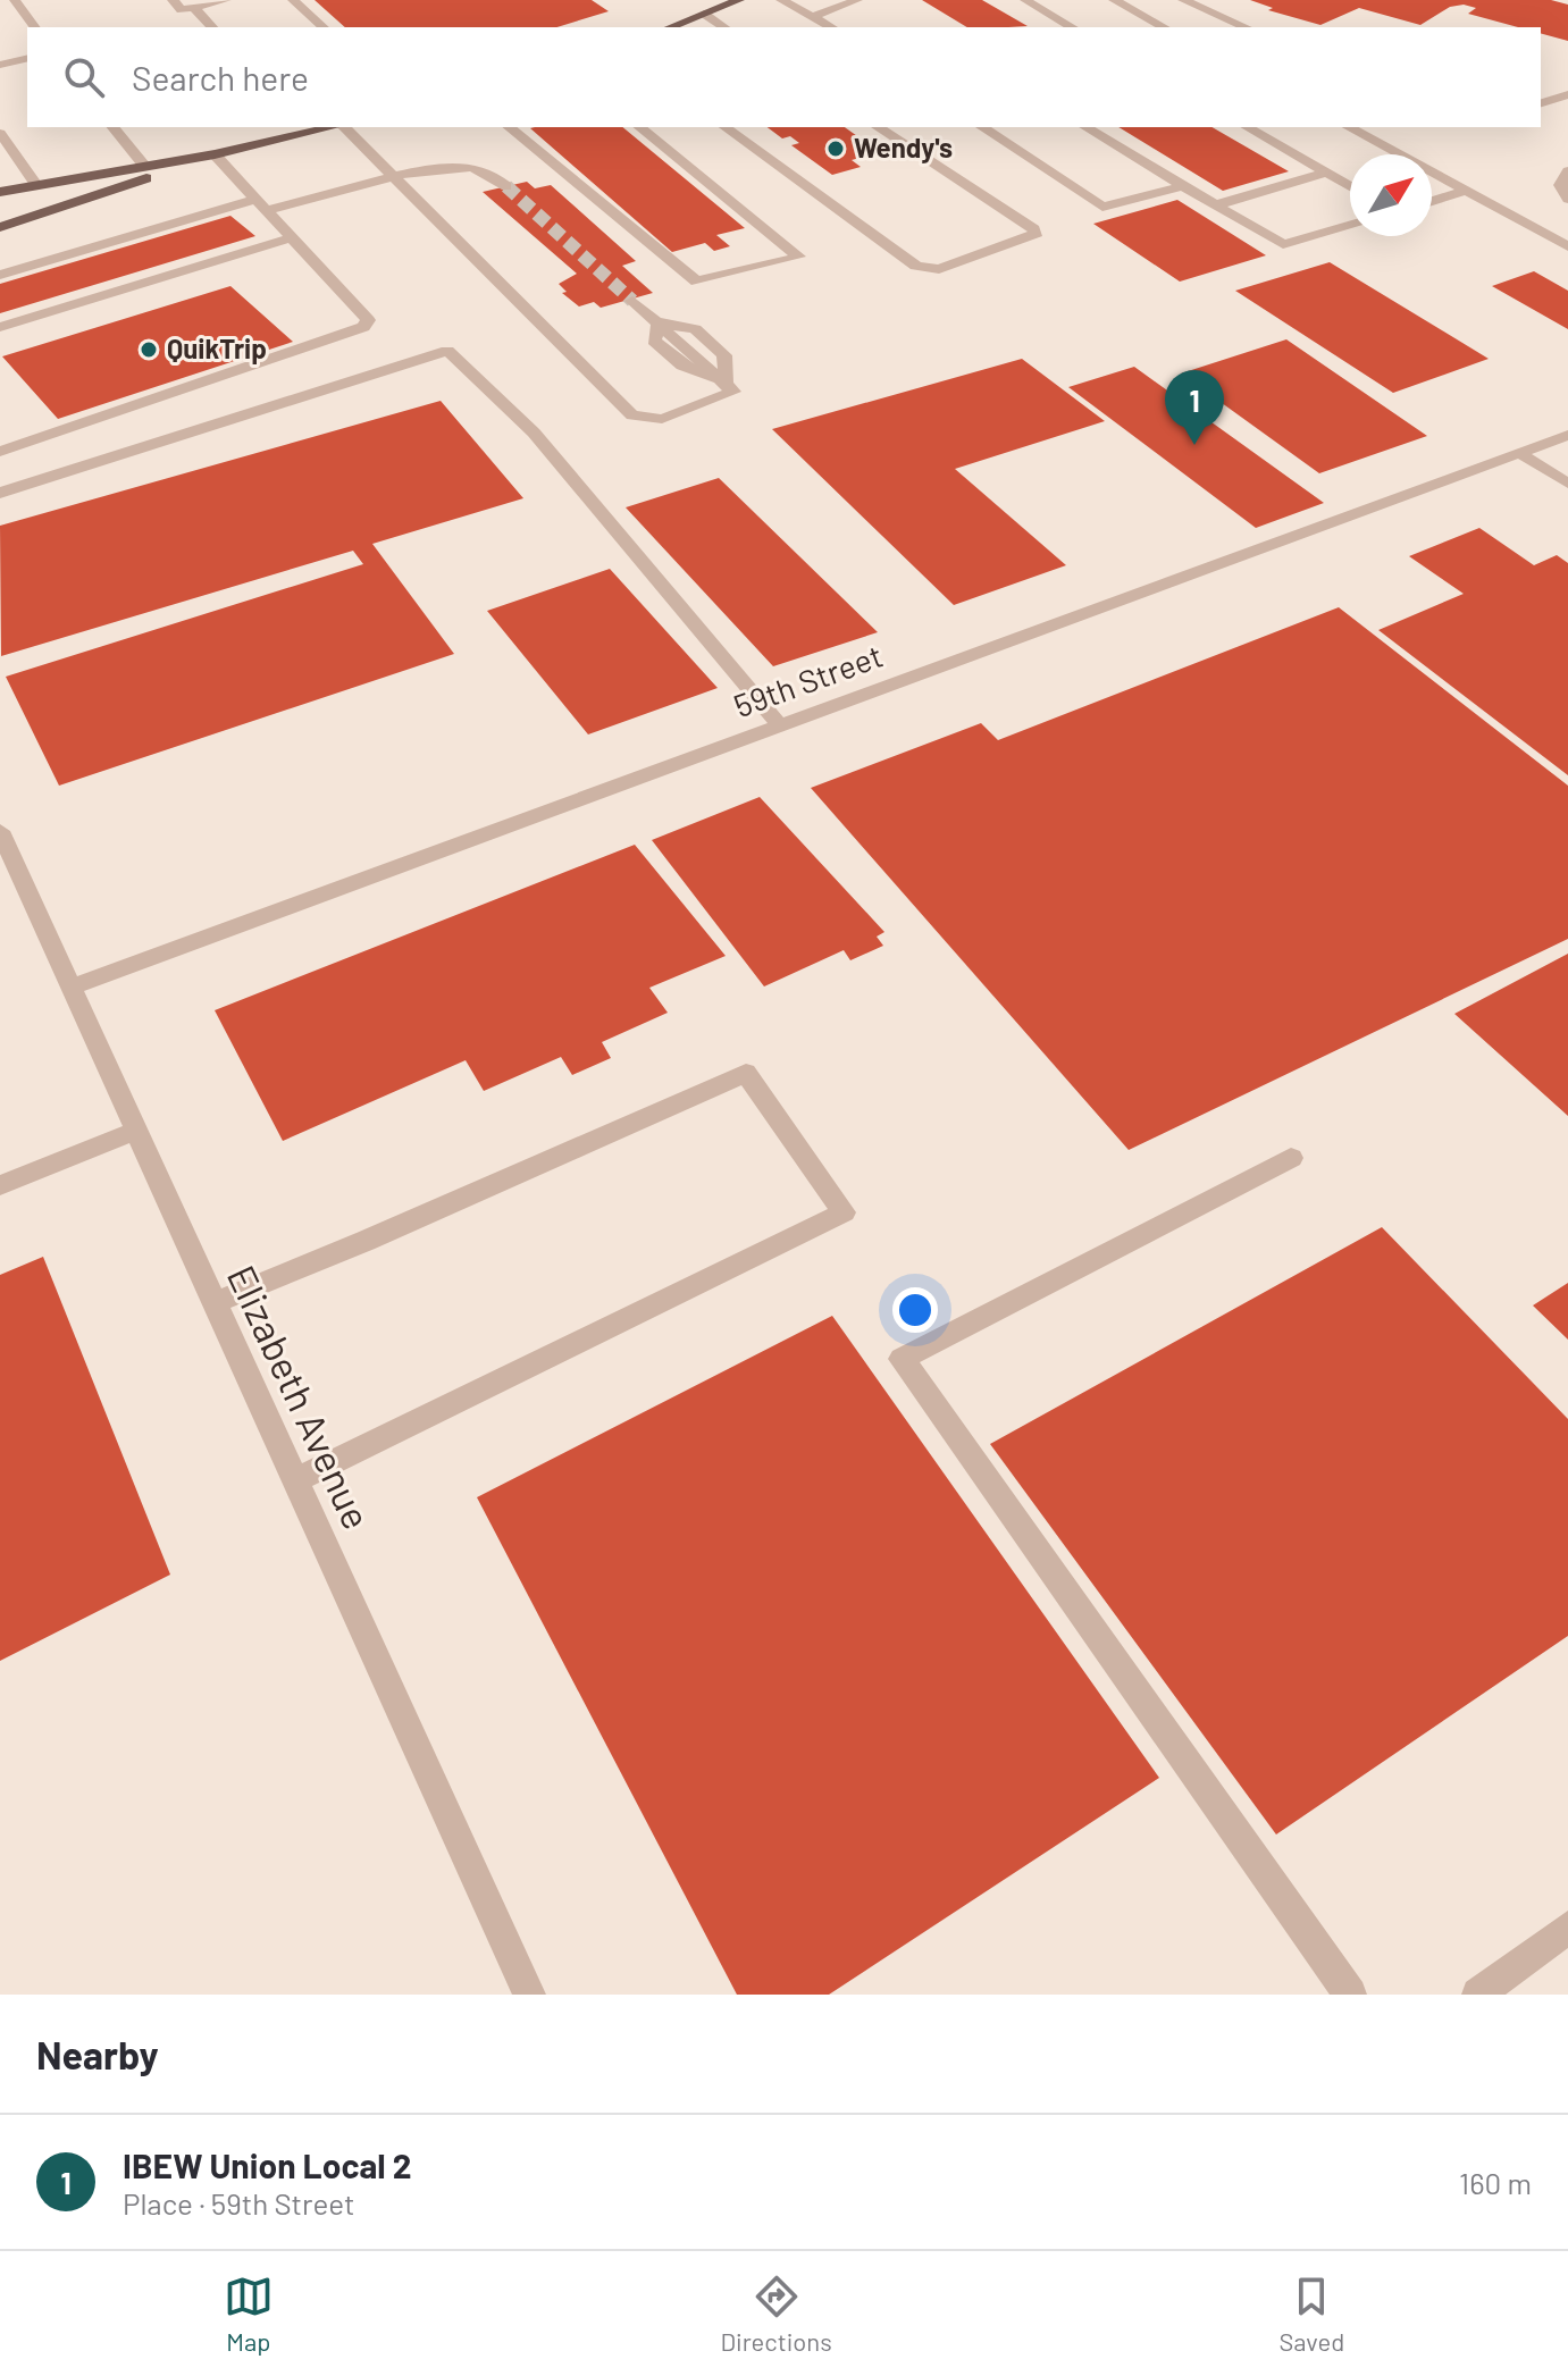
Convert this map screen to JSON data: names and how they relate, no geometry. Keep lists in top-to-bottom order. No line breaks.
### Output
{"streets":{"street":["59th Street","Elizabeth Avenue"]},"crossings":[["59th Street","Elizabeth Avenue"]],"places":["Wendy's","QuikTrip"],"north":"top right","page":{"search":"Search here","pins":"1","heading":"Nearby","list":[{"mark":"1","name":"IBEW Union Local 2","note":"Place · 59th Street","value":"160 m"}],"nav":["Map","Directions","Saved"]}}
